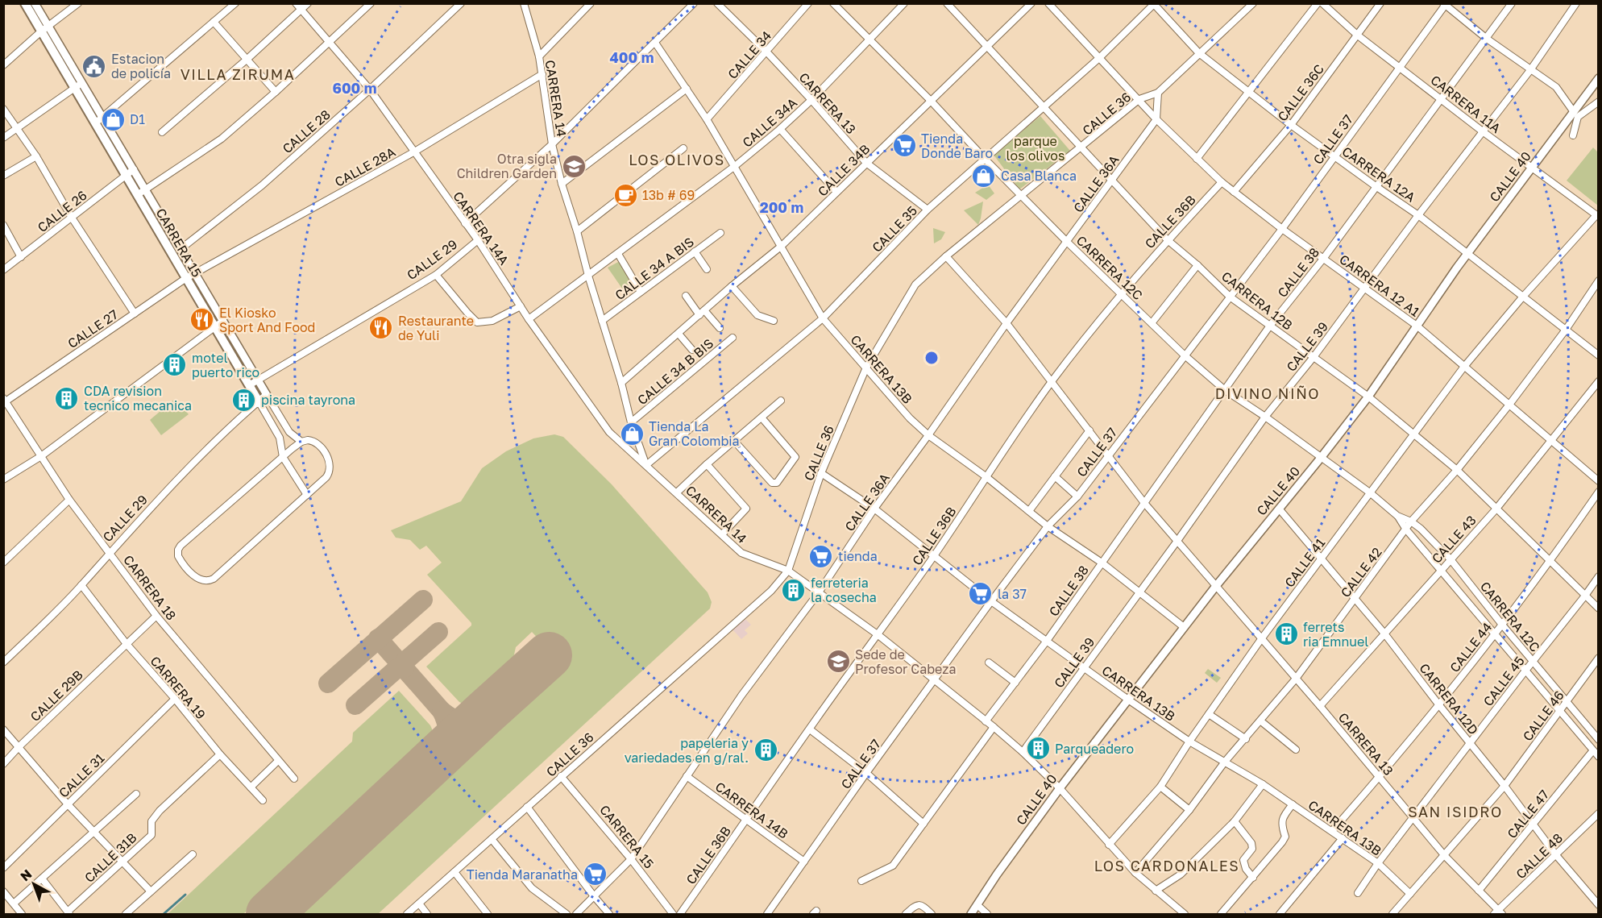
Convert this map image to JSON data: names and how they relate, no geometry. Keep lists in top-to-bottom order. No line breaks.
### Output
{"streets":{"main road":["CARRERA 15"],"street":["CALLE 34","CALLE 36C","CARRERA 14","CARRERA 13","CARRERA 11A","CALLE 36","CALLE 34A","CALLE 28","CALLE 37","CALLE 28A","CALLE 34B","CARRERA 12A","CALLE 40","CALLE 36A","CALLE 26","CALLE 36B","CARRERA 14A","CALLE 35","CALLE 29","CARRERA 12C","CALLE 34 A BIS","CALLE 38","CARRERA 12 A1","CARRERA 12B","CALLE 27","CALLE 39","CARRERA 13B","CALLE 34 B BIS","CALLE 43","CALLE 41","CALLE 42","CARRERA 18","CALLE 44","CALLE 45","CARRERA 19","CALLE 29B","CARRERA 12D","CALLE 46","CALLE 31","CARRERA 14B","CALLE 47","CALLE 48","CALLE 31B"]},"crossings":[["CALLE 34","CARRERA 13"],["CALLE 34","CARRERA 13B"],["CALLE 36C","CARRERA 11A"],["CALLE 36C","CARRERA 12A"],["CALLE 36C","CARRERA 12 A1"],["CARRERA 14","CALLE 36"],["CARRERA 14","CALLE 34A"],["CARRERA 14","CALLE 37"],["CARRERA 14","CALLE 28A"],["CARRERA 14","CALLE 34B"],["CARRERA 14","CALLE 40"],["CARRERA 14","CALLE 36A"],["CARRERA 14","CALLE 36B"],["CARRERA 14","CARRERA 14A"],["CARRERA 14","CALLE 35"],["CARRERA 14","CALLE 34 A BIS"],["CARRERA 14","CALLE 38"],["CARRERA 14","CALLE 39"],["CARRERA 14","CALLE 34 B BIS"],["CARRERA 14","CALLE 41"],["CARRERA 14","CALLE 42"],["CARRERA 13","CALLE 36"],["CARRERA 13","CALLE 34A"],["CARRERA 13","CALLE 37"],["CARRERA 13","CALLE 34B"],["CARRERA 13","CALLE 40"],["CARRERA 13","CALLE 36A"],["CARRERA 13","CALLE 36B"],["CARRERA 13","CALLE 35"],["CARRERA 13","CALLE 38"],["CARRERA 13","CALLE 39"],["CARRERA 13","CALLE 43"],["CARRERA 13","CALLE 41"],["CARRERA 13","CALLE 42"],["CARRERA 13","CALLE 44"],["CARRERA 13","CALLE 45"],["CARRERA 13","CALLE 46"],["CARRERA 13","CALLE 47"],["CARRERA 13","CALLE 48"],["CARRERA 11A","CALLE 37"],["CARRERA 11A","CALLE 40"],["CARRERA 11A","CALLE 38"],["CARRERA 11A","CALLE 39"],["CARRERA 11A","CALLE 41"],["CALLE 36","CARRERA 12A"],["CALLE 36","CARRERA 15"],["CALLE 36","CARRERA 12C"],["CALLE 36","CARRERA 12 A1"],["CALLE 36","CARRERA 12B"],["CALLE 36","CARRERA 13B"],["CALLE 34A","CARRERA 14A"],["CALLE 34A","CARRERA 12C"],["CALLE 34A","CARRERA 13B"],["CALLE 28","CARRERA 14A"],["CALLE 28","CARRERA 15"],["CALLE 37","CARRERA 12A"],["CALLE 37","CARRERA 12C"],["CALLE 37","CARRERA 12 A1"],["CALLE 37","CARRERA 12B"],["CALLE 37","CARRERA 13B"],["CALLE 37","CARRERA 14B"],["CALLE 28A","CARRERA 14A"],["CALLE 28A","CARRERA 15"],["CALLE 28A","CALLE 27"],["CALLE 34B","CARRERA 12C"],["CALLE 34B","CARRERA 12B"],["CALLE 34B","CARRERA 13B"],["CARRERA 12A","CALLE 40"],["CARRERA 12A","CALLE 35"],["CARRERA 12A","CALLE 38"],["CARRERA 12A","CALLE 39"],["CARRERA 12A","CALLE 41"],["CARRERA 12A","CALLE 42"],["CALLE 40","CARRERA 12C"],["CALLE 40","CARRERA 12 A1"],["CALLE 40","CARRERA 12B"],["CALLE 40","CARRERA 13B"],["CALLE 40","CARRERA 12D"],["CALLE 36A","CARRERA 15"],["CALLE 36A","CARRERA 12C"],["CALLE 36A","CARRERA 12 A1"],["CALLE 36A","CARRERA 12B"],["CALLE 36A","CARRERA 13B"],["CALLE 36A","CARRERA 14B"],["CALLE 26","CARRERA 15"],["CALLE 36B","CARRERA 12C"],["CALLE 36B","CARRERA 12 A1"],["CALLE 36B","CARRERA 12B"],["CALLE 36B","CARRERA 13B"],["CALLE 36B","CARRERA 14B"],["CARRERA 14A","CALLE 35"],["CARRERA 14A","CALLE 29"],["CALLE 35","CARRERA 12C"],["CALLE 35","CARRERA 12 A1"],["CALLE 35","CARRERA 12B"],["CALLE 35","CARRERA 13B"],["CARRERA 15","CALLE 29"],["CARRERA 15","CALLE 27"],["CALLE 29","CARRERA 18"],["CALLE 29","CARRERA 19"],["CARRERA 12C","CALLE 38"],["CARRERA 12C","CALLE 39"],["CARRERA 12C","CALLE 43"],["CARRERA 12C","CALLE 41"],["CARRERA 12C","CALLE 42"],["CARRERA 12C","CALLE 44"],["CARRERA 12C","CALLE 45"],["CARRERA 12C","CALLE 46"],["CARRERA 12C","CALLE 47"],["CALLE 38","CARRERA 12 A1"],["CALLE 38","CARRERA 12B"],["CALLE 38","CARRERA 13B"],["CARRERA 12 A1","CALLE 39"],["CARRERA 12 A1","CALLE 43"],["CARRERA 12 A1","CALLE 41"],["CARRERA 12 A1","CALLE 42"],["CARRERA 12B","CALLE 39"],["CARRERA 12B","CALLE 43"],["CARRERA 12B","CALLE 41"],["CARRERA 12B","CALLE 42"],["CARRERA 12B","CALLE 44"],["CARRERA 12B","CALLE 45"],["CALLE 27","CARRERA 18"],["CALLE 39","CARRERA 13B"],["CARRERA 13B","CALLE 41"],["CARRERA 13B","CALLE 42"],["CARRERA 13B","CALLE 44"],["CARRERA 13B","CALLE 45"],["CARRERA 13B","CALLE 46"],["CALLE 43","CARRERA 12D"],["CALLE 41","CARRERA 12D"],["CALLE 42","CARRERA 12D"],["CARRERA 18","CALLE 29B"],["CALLE 44","CARRERA 12D"],["CALLE 45","CARRERA 12D"],["CARRERA 19","CALLE 29B"],["CARRERA 19","CALLE 31"],["CARRERA 19","CALLE 31B"],["CARRERA 12D","CALLE 46"],["CARRERA 12D","CALLE 47"],["CARRERA 12D","CALLE 48"]],"districts":["VILLA ZIRUMA","LOS OLIVOS","DIVINO NIÑO","SAN ISIDRO","LOS CARDONALES"],"parks":["parque los olivos"],"places":{"public building":["Estacion de policía"],"shop":["D1","Casa Blanca","Tienda La Gran Colombia"],"supermarket":["Tienda Donde Baro","tienda","la 37","Tienda Maranatha"],"school or university":["Otra sigla Children Garden","Sede de Profesor Cabeza"],"cafe":["13b # 69"],"restaurant":["El Kiosko Sport And Food","Restaurante de Yuli"],"building":["motel puerto rico","CDA revision tecnico mecanica","piscina tayrona","ferreteria la cosecha","ferrets ria Emnuel","Parqueadero","papeleria y variedades en g/ral."]},"north":"top left","rings":["400 m","600 m","200 m"]}
